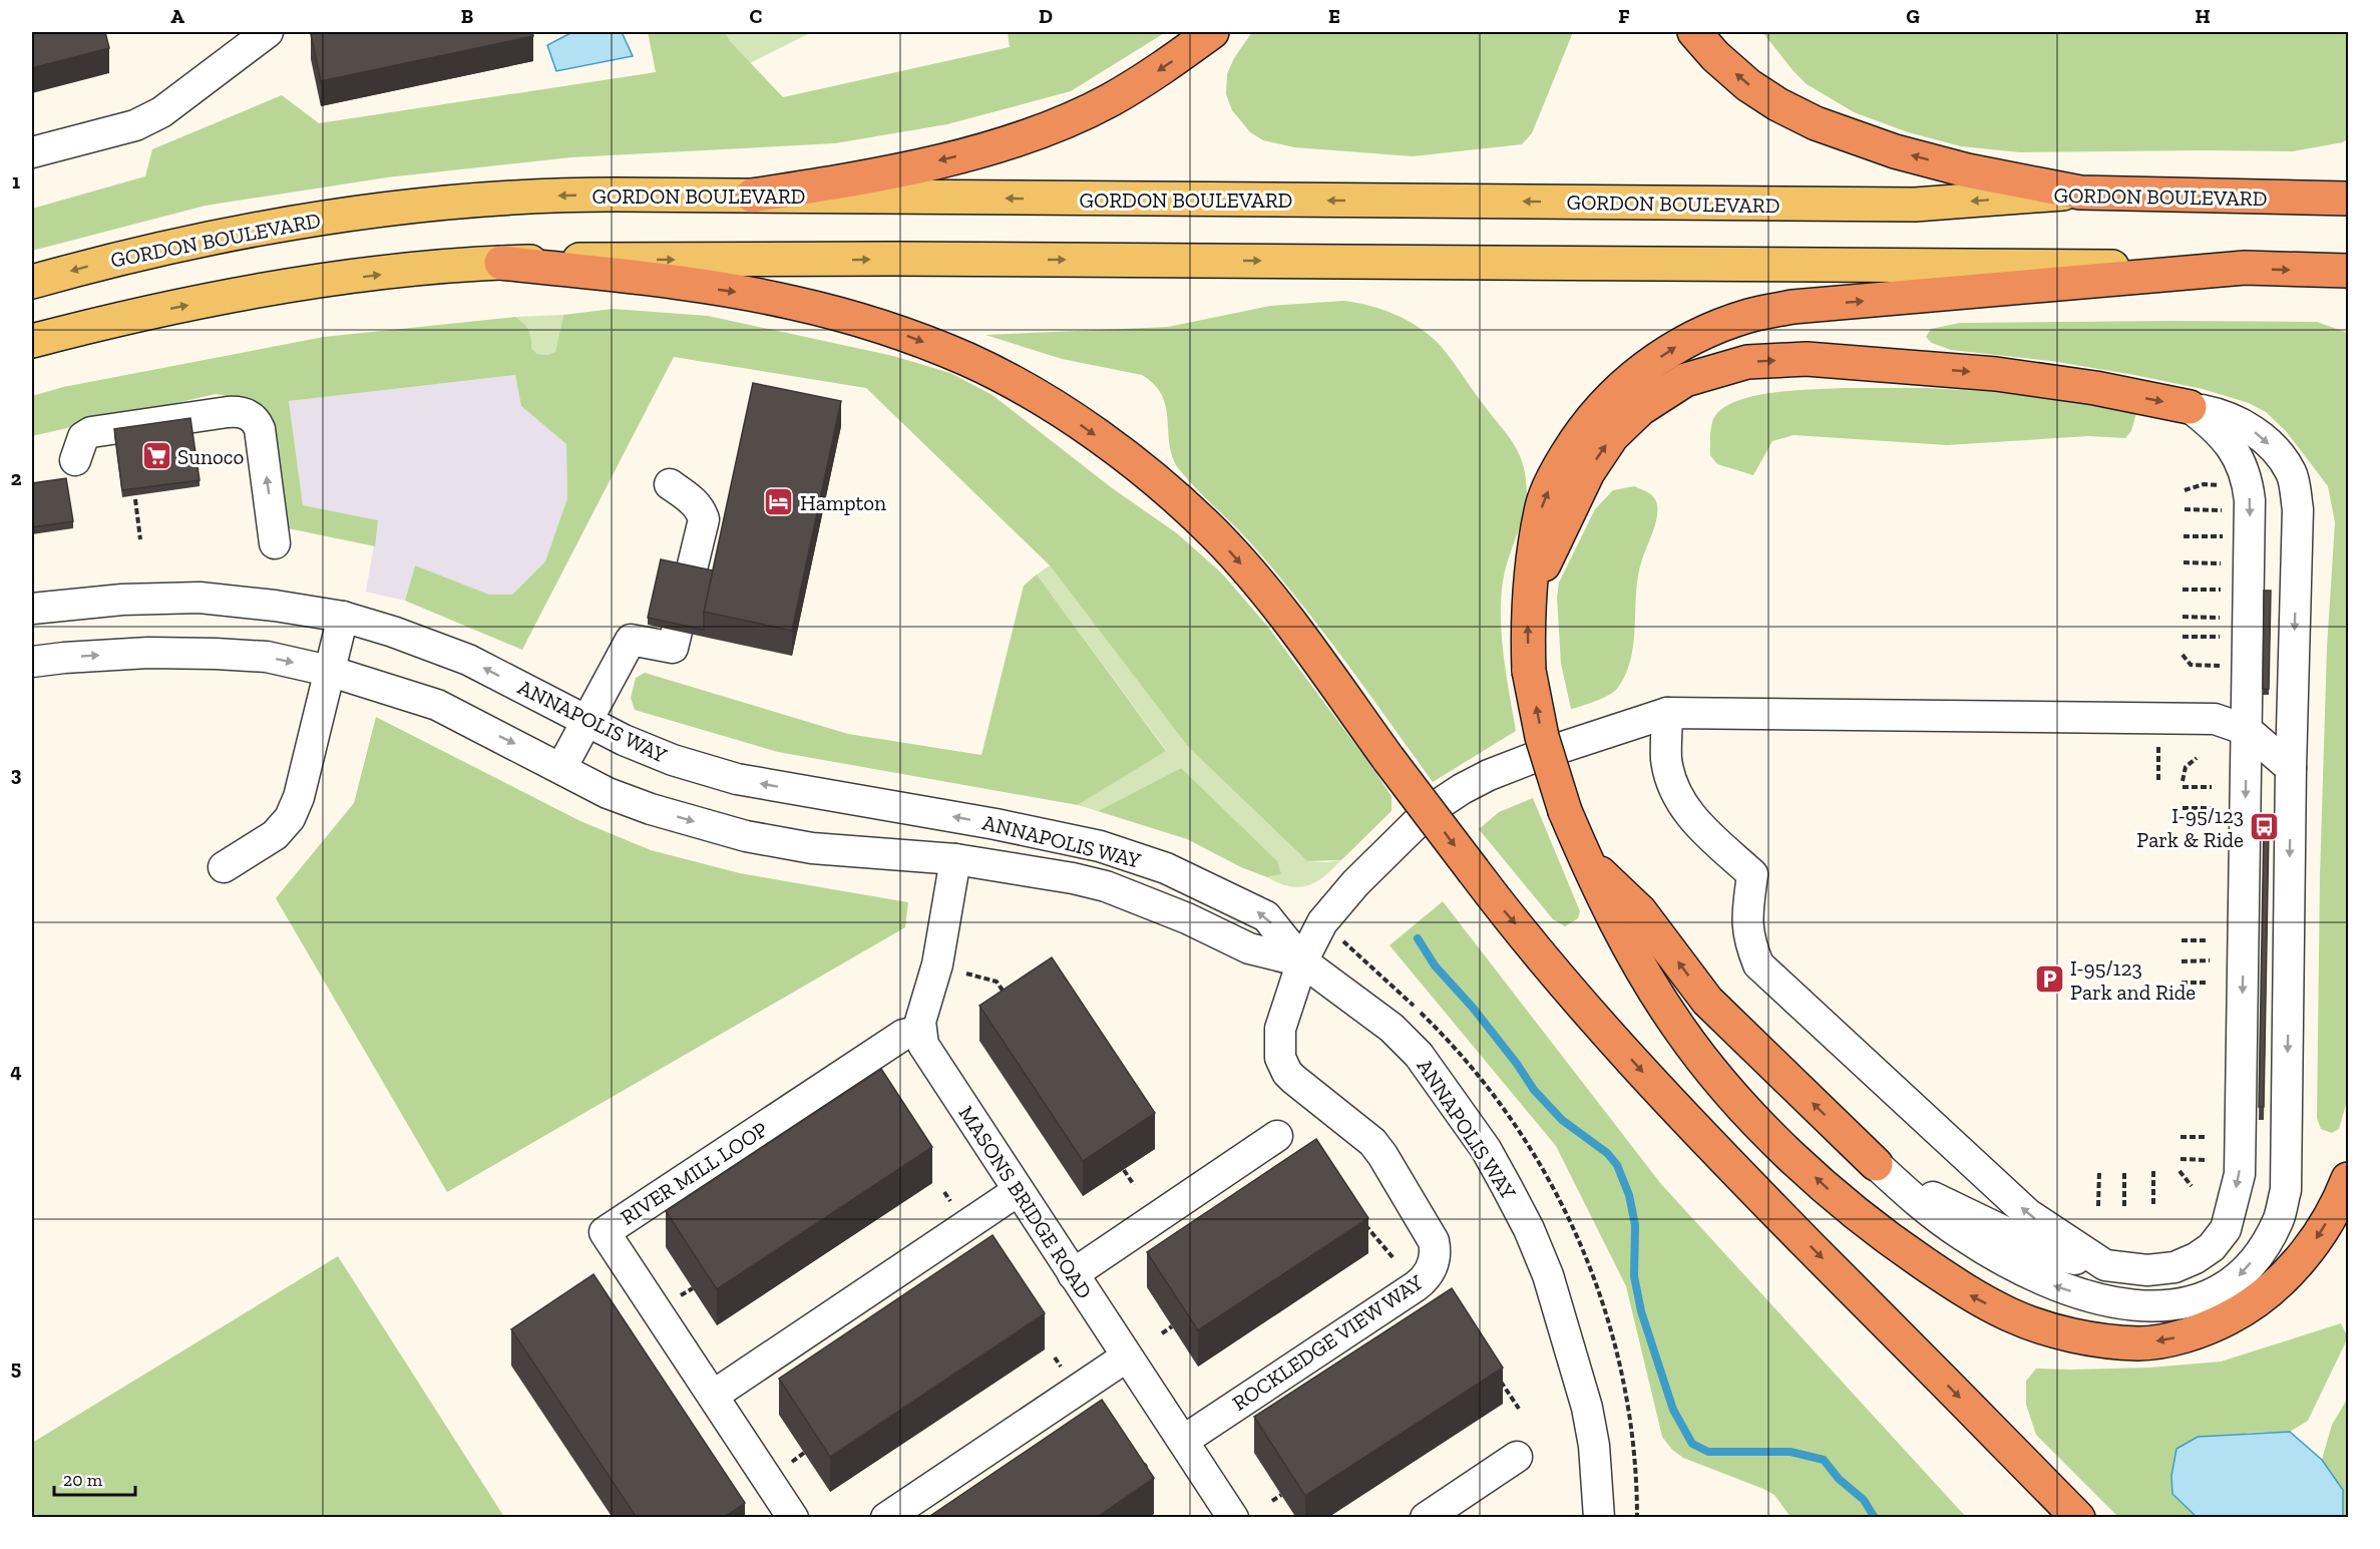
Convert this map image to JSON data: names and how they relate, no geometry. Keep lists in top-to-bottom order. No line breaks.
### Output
{"streets":{"highway":["GORDON BOULEVARD"],"street":["ANNAPOLIS WAY","RIVER MILL LOOP","MASONS BRIDGE ROAD","ROCKLEDGE VIEW WAY"]},"crossings":[["ANNAPOLIS WAY","ROCKLEDGE VIEW WAY"],["RIVER MILL LOOP","MASONS BRIDGE ROAD"],["MASONS BRIDGE ROAD","ROCKLEDGE VIEW WAY"]],"places":{"supermarket":["Sunoco"],"hotel":["Hampton"],"bus stop":["I-95/123 Park & Ride"],"parking":["I-95/123 Park and Ride"]},"scale_bar":"20 m","grid":{"columns":["A","B","C","D","E","F","G","H"],"rows":["1","2","3","4","5"]}}
